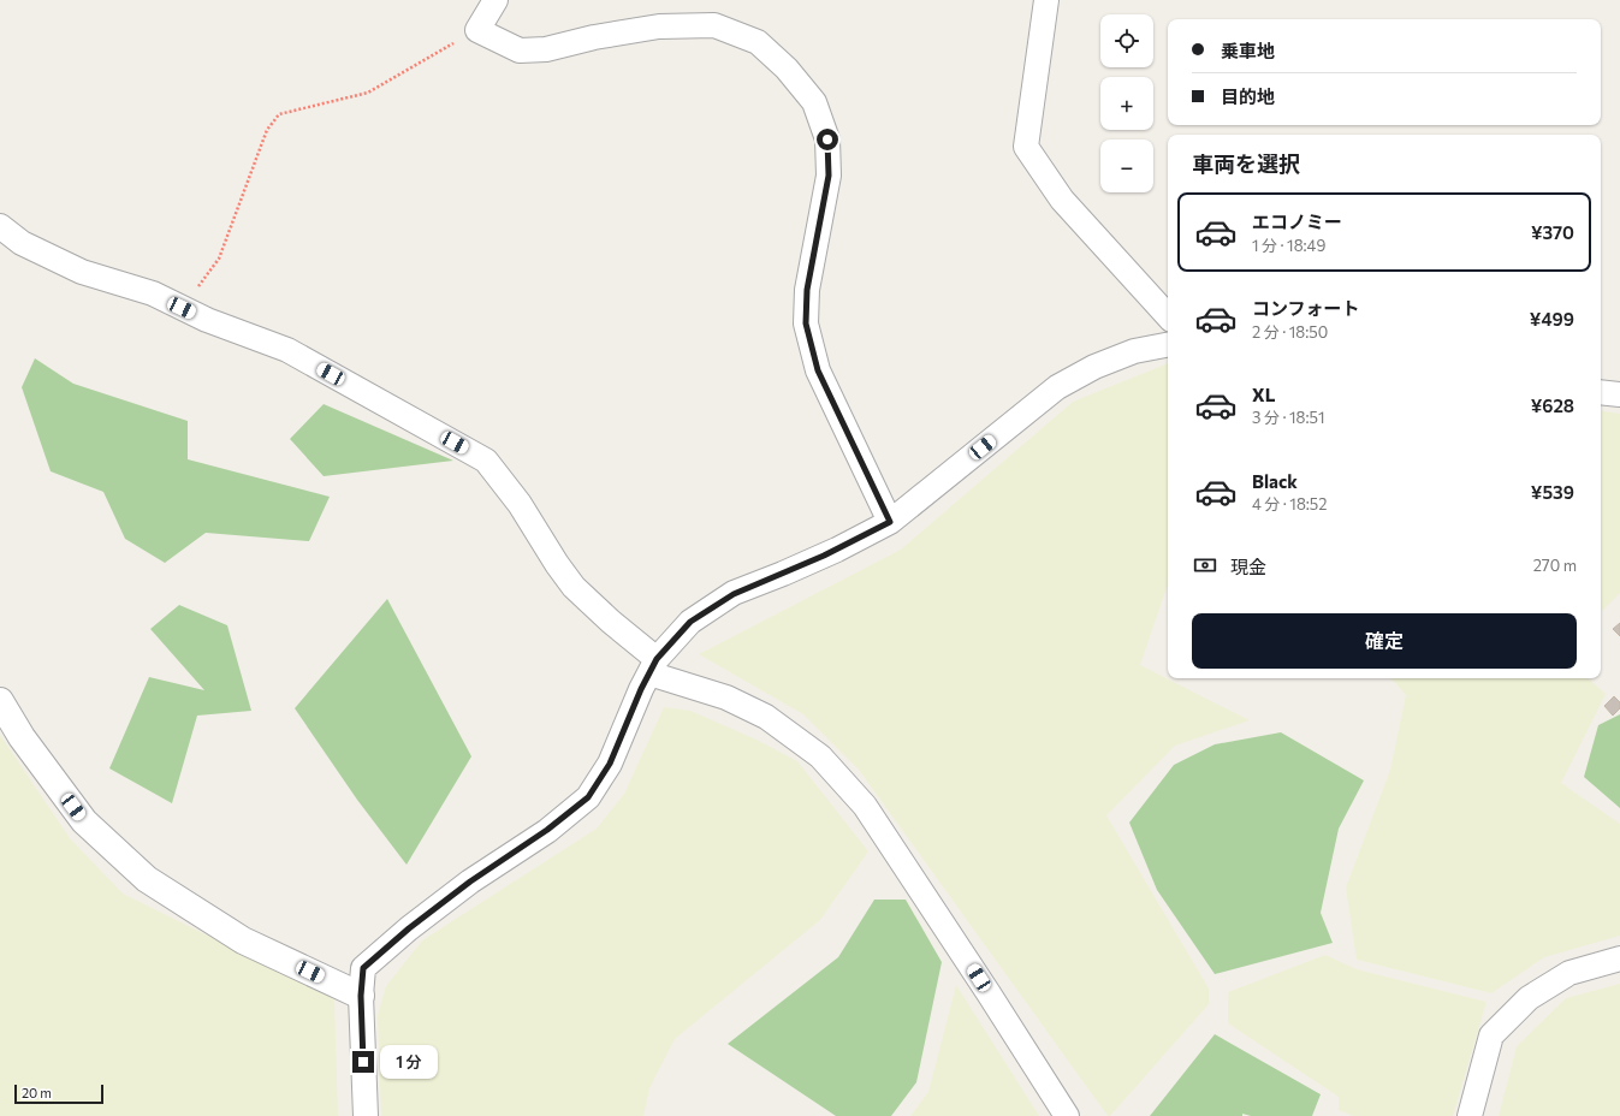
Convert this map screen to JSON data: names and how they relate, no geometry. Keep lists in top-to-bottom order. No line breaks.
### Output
{"scale_bar":"20 m","page":{"map_buttons":["+","−"],"banner":["乗車地","目的地"],"heading":"車両を選択","list":[{"name":"エコノミー","note":"1 分 · 18:49","value":"¥370"},{"name":"コンフォート","note":"2 分 · 18:50","value":"¥499"},{"name":"XL","note":"3 分 · 18:51","value":"¥628"},{"name":"Black","note":"4 分 · 18:52","value":"¥539"}],"pay":["現金","270 m"],"buttons":"確定","bubble":"1 分","scale":"20 m"}}
